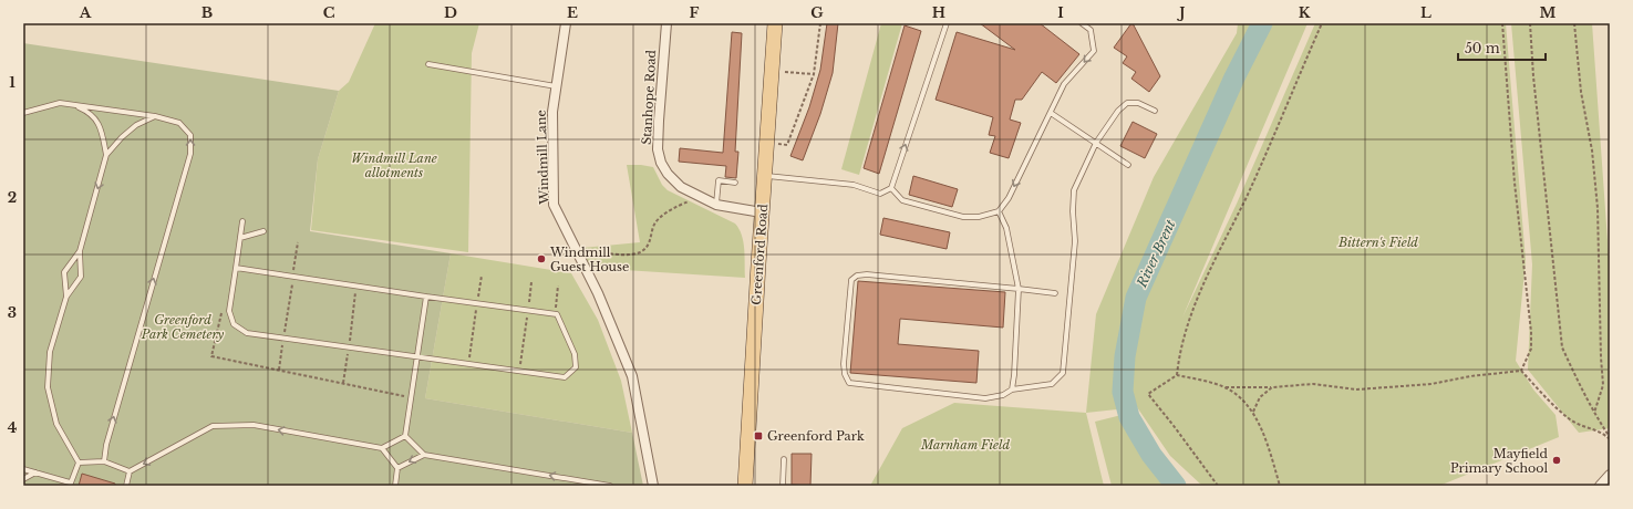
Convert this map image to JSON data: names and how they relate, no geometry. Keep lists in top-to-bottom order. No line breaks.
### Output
{"streets":{"main road":["Greenford Road"],"street":["Stanhope Road","Windmill Lane"]},"crossings":[["Stanhope Road","Greenford Road"]],"water":["River Brent"],"parks":["Windmill Lane allotments","Bittern's Field","Greenford Park Cemetery","Marnham Field"],"places":{"other":["Windmill Guest House","Mayfield Primary School"],"transit":["Greenford Park"]},"scale_bar":"50 m","grid":{"columns":["A","B","C","D","E","F","G","H","I","J","K","L","M"],"rows":["1","2","3","4"]}}
